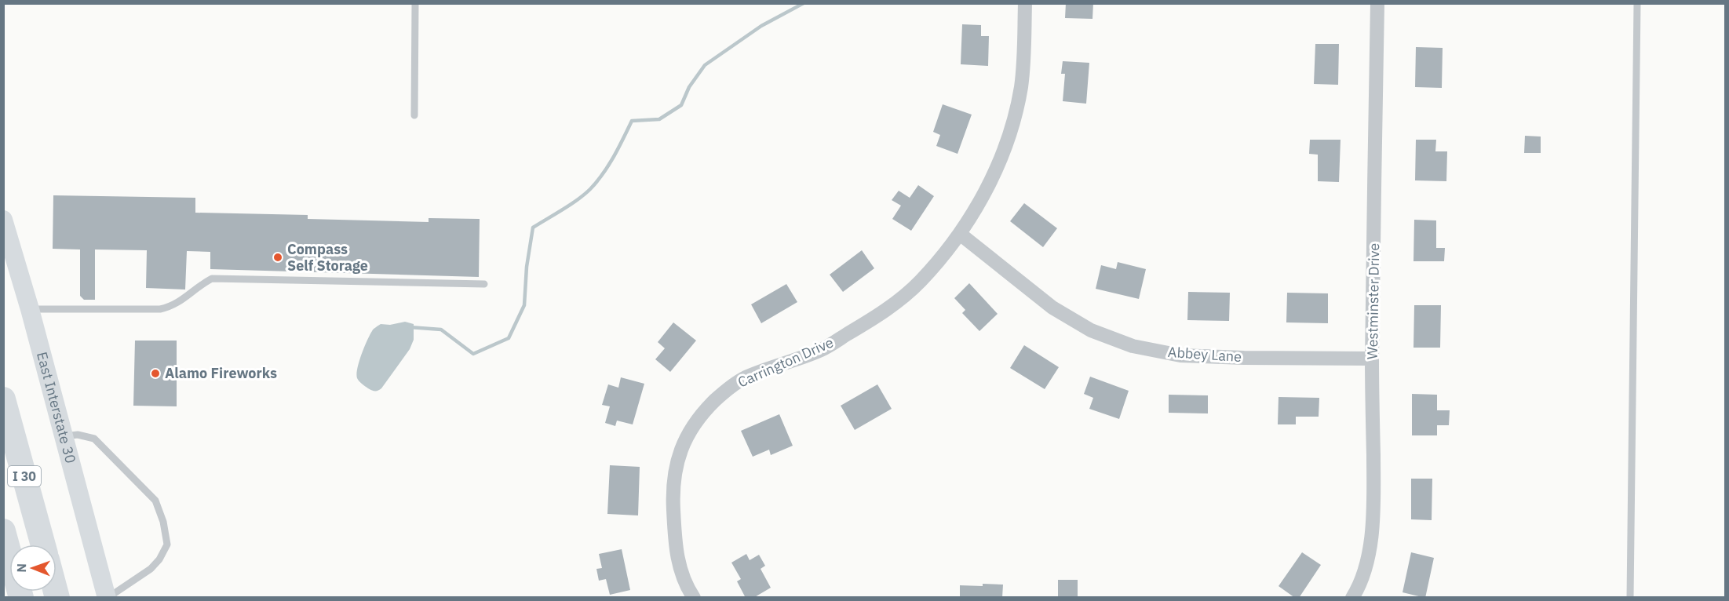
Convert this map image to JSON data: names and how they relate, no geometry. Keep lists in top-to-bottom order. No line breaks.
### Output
{"streets":{"highway":["I 30"],"main road":["East Interstate 30"],"street":["Westminster Drive","Abbey Lane","Carrington Drive"]},"crossings":[["Westminster Drive","Abbey Lane"],["Abbey Lane","Carrington Drive"]],"places":["Compass Self Storage","Alamo Fireworks"],"north":"left"}
